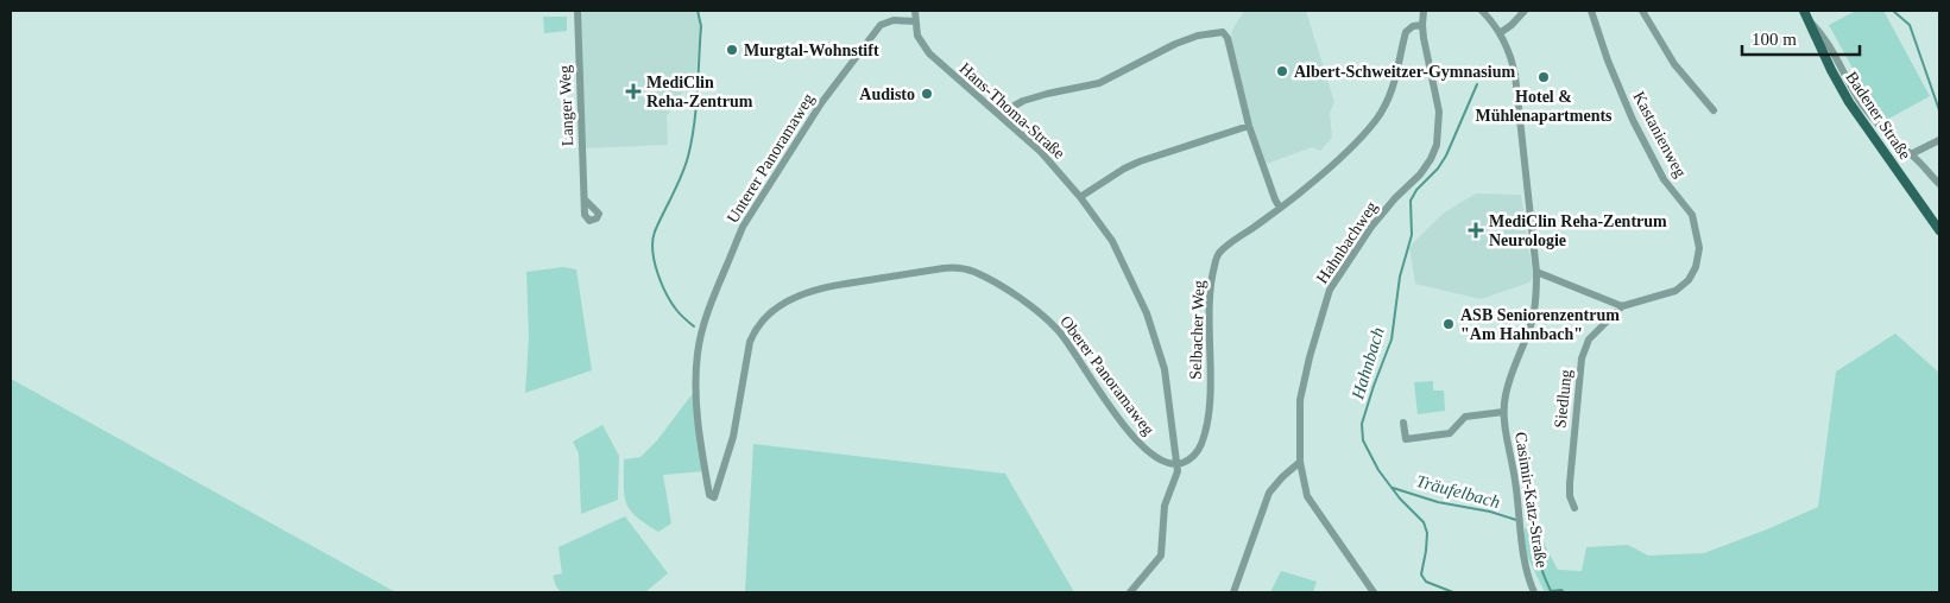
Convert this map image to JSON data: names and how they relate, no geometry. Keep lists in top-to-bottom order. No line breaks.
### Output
{"streets":{"main road":["Badener Straße"],"street":["Langer Weg","Hans-Thoma-Straße","Kastanienweg","Unterer Panoramaweg","Hahnbachweg","Selbacher Weg","Oberer Panoramaweg","Siedlung","Casimir-Katz-Straße"]},"crossings":[["Hans-Thoma-Straße","Unterer Panoramaweg"],["Hans-Thoma-Straße","Selbacher Weg"],["Hans-Thoma-Straße","Oberer Panoramaweg"],["Kastanienweg","Siedlung"],["Unterer Panoramaweg","Oberer Panoramaweg"],["Hahnbachweg","Selbacher Weg"],["Selbacher Weg","Oberer Panoramaweg"]],"water":["Hahnbach","Träufelbach"],"places":{"other":["Murgtal-Wohnstift","Albert-Schweitzer-Gymnasium","Hotel & Mühlenapartments","Audisto","ASB Seniorenzentrum \"Am Hahnbach\""],"health":["MediClin Reha-Zentrum","MediClin Reha-Zentrum Neurologie"]},"scale_bar":"100 m"}
